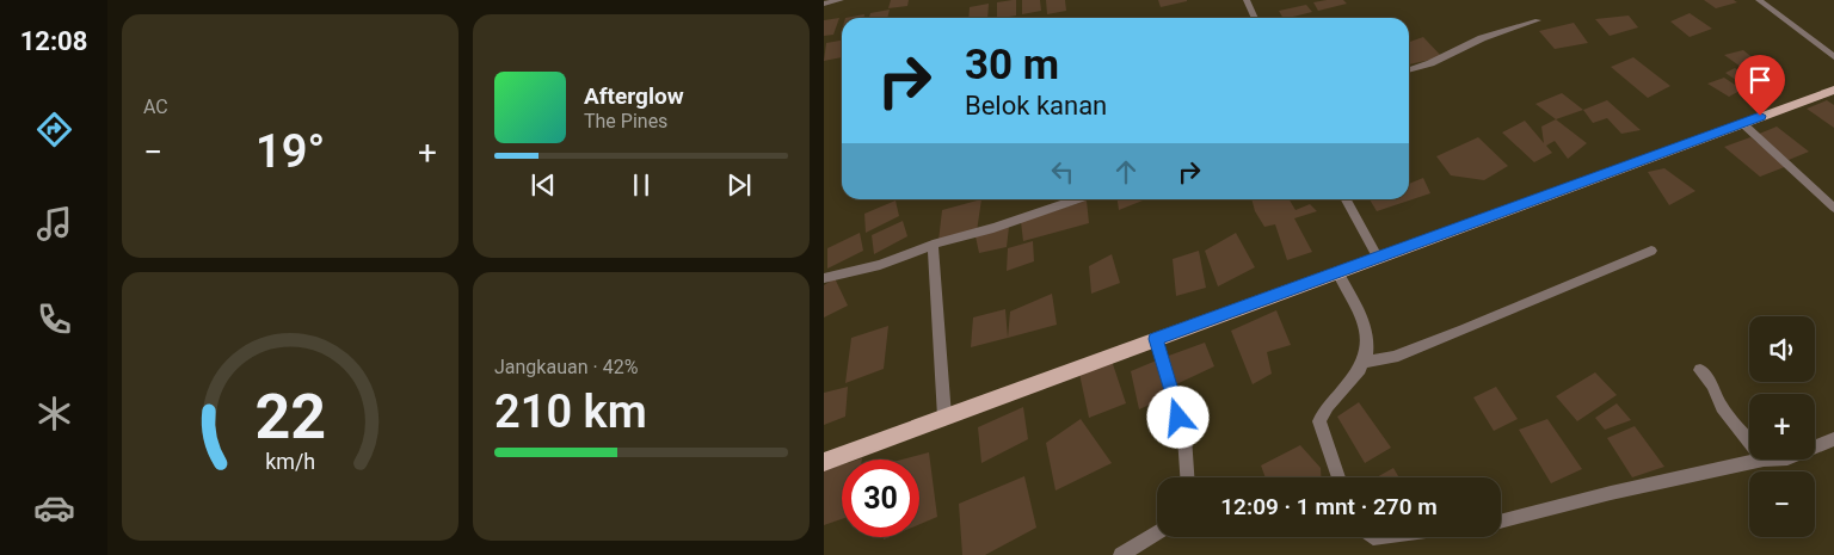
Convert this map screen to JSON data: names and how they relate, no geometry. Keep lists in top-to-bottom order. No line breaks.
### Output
{"page":{"tabs":"12:08","tile":["AC",["Jangkauan · 42%","210 km"]],"turn":["30 m","Belok kanan"],"song":["Afterglow","The Pines"],"heat":["−","19°","+"],"map_buttons":["+","−"],"limit":"30","trip":"12:09 · 1 mnt · 270 m","gauge":["22","km/h"]}}
